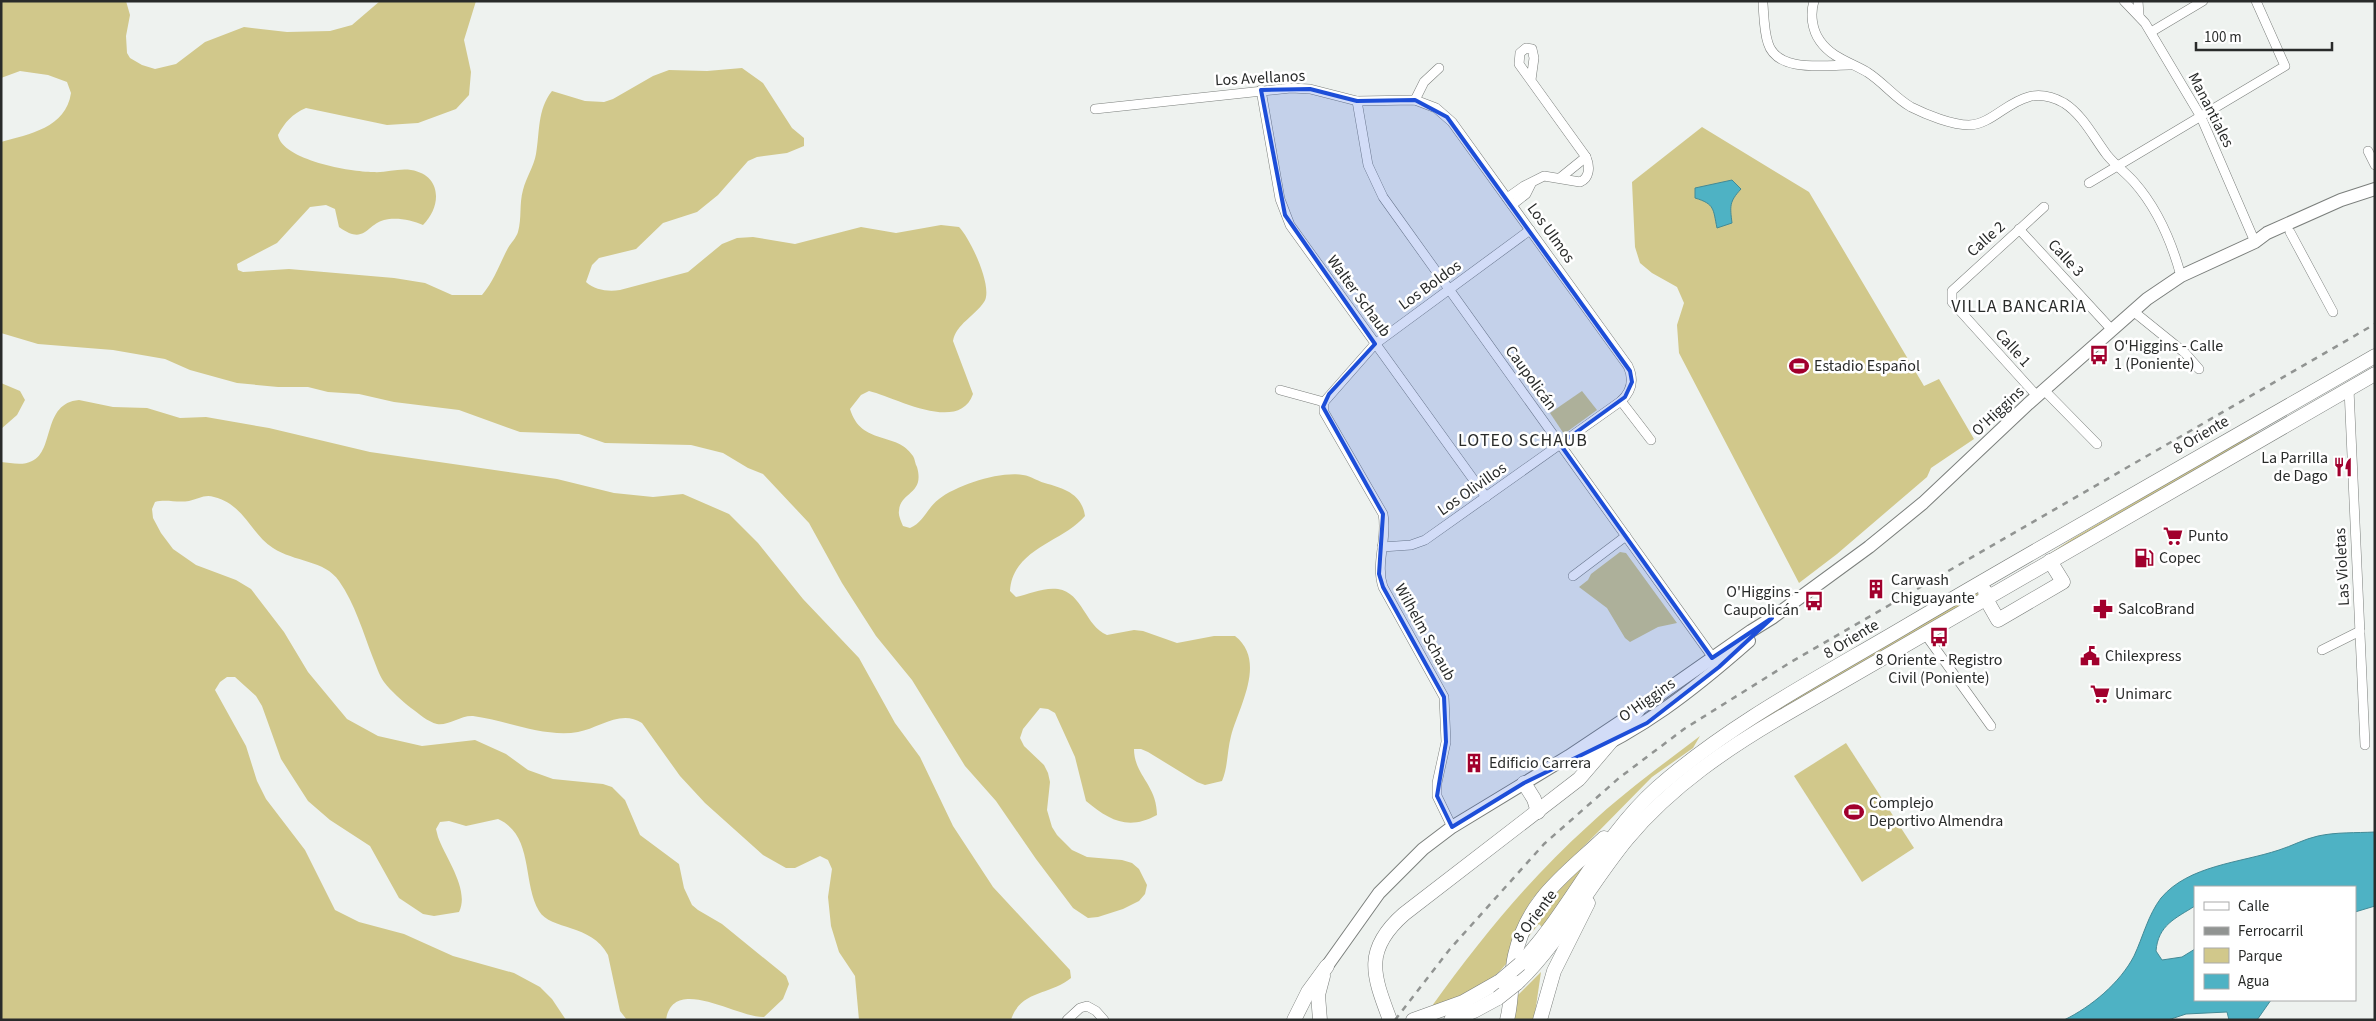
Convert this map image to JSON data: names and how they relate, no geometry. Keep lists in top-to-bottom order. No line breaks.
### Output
{"streets":{"main road":["O'Higgins","8 Oriente"],"street":["Los Avellanos","Manantiales","Los Ulmos","Calle 2","Calle 3","Los Boldos","Walter Schaub","Calle 1","Caupolicán","Los Olivillos","Las Violetas","Wilhelm Schaub"]},"crossings":[["Los Avellanos","Los Ulmos"],["Los Avellanos","Walter Schaub"],["Los Avellanos","Caupolicán"],["Manantiales","O'Higgins"],["Los Ulmos","Los Boldos"],["Los Ulmos","Los Olivillos"],["Calle 2","Calle 3"],["Calle 2","Calle 1"],["Calle 3","O'Higgins"],["Los Boldos","Walter Schaub"],["Los Boldos","Caupolicán"],["Los Boldos","Wilhelm Schaub"],["Walter Schaub","Los Olivillos"],["Calle 1","O'Higgins"],["Caupolicán","O'Higgins"],["Caupolicán","Los Olivillos"],["O'Higgins","Wilhelm Schaub"],["8 Oriente","Las Violetas"],["Los Olivillos","Wilhelm Schaub"]],"districts":["VILLA BANCARIA","LOTEO SCHAUB"],"places":{"bus stop":["O'Higgins - Calle 1 (Poniente)","O'Higgins - Caupolicán","8 Oriente - Registro Civil (Poniente)"],"sports":["Estadio Español","Complejo Deportivo Almendra"],"restaurant":["La Parrilla de Dago"],"supermarket":["Punto","Unimarc"],"fuel station":["Copec"],"building":["Carwash Chiguayante","Edificio Carrera"],"pharmacy":["SalcoBrand"],"public building":["Chilexpress"]},"legend":["Calle","Ferrocarril","Parque","Agua"],"scale_bar":"100 m"}
